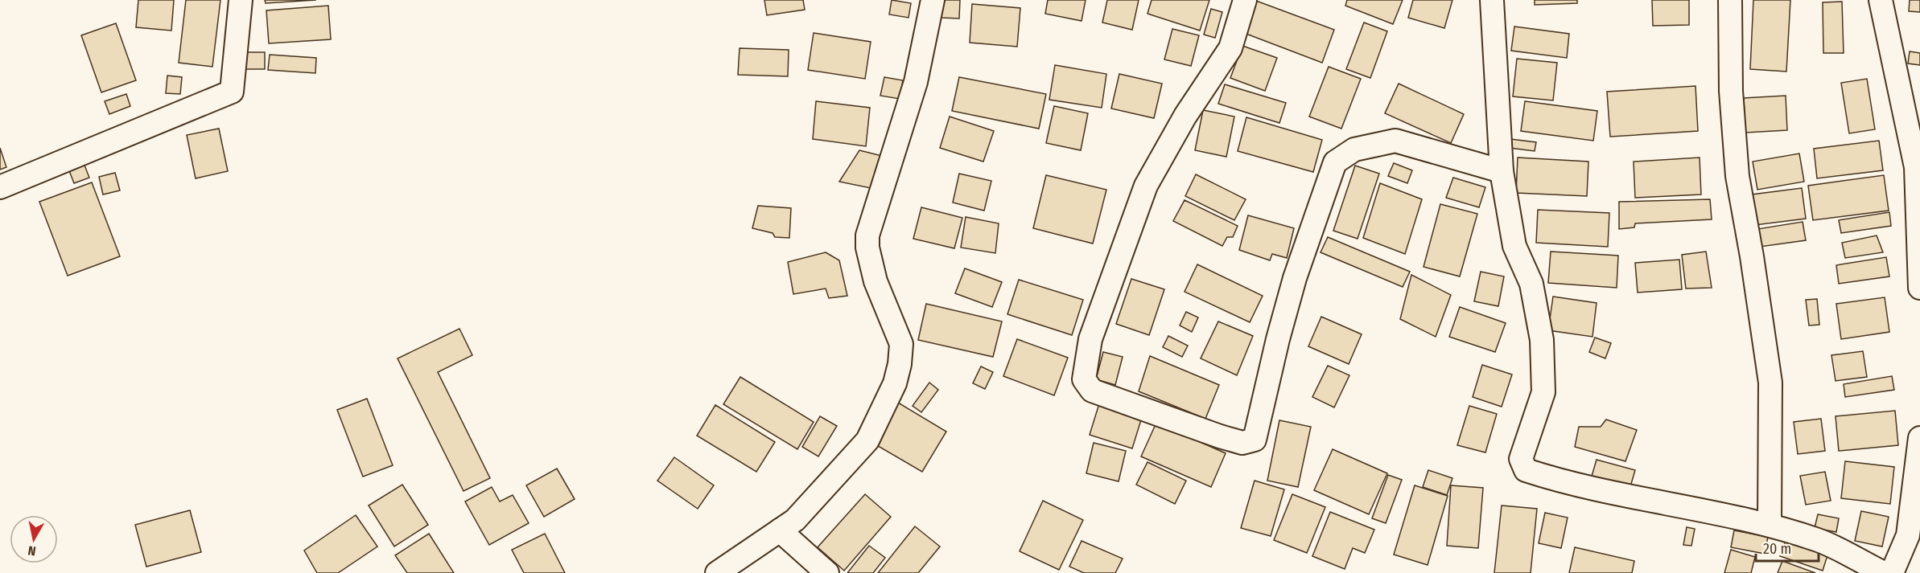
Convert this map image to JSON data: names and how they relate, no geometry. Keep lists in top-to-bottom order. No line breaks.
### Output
{"scale_bar":"20 m","north":"bottom"}
